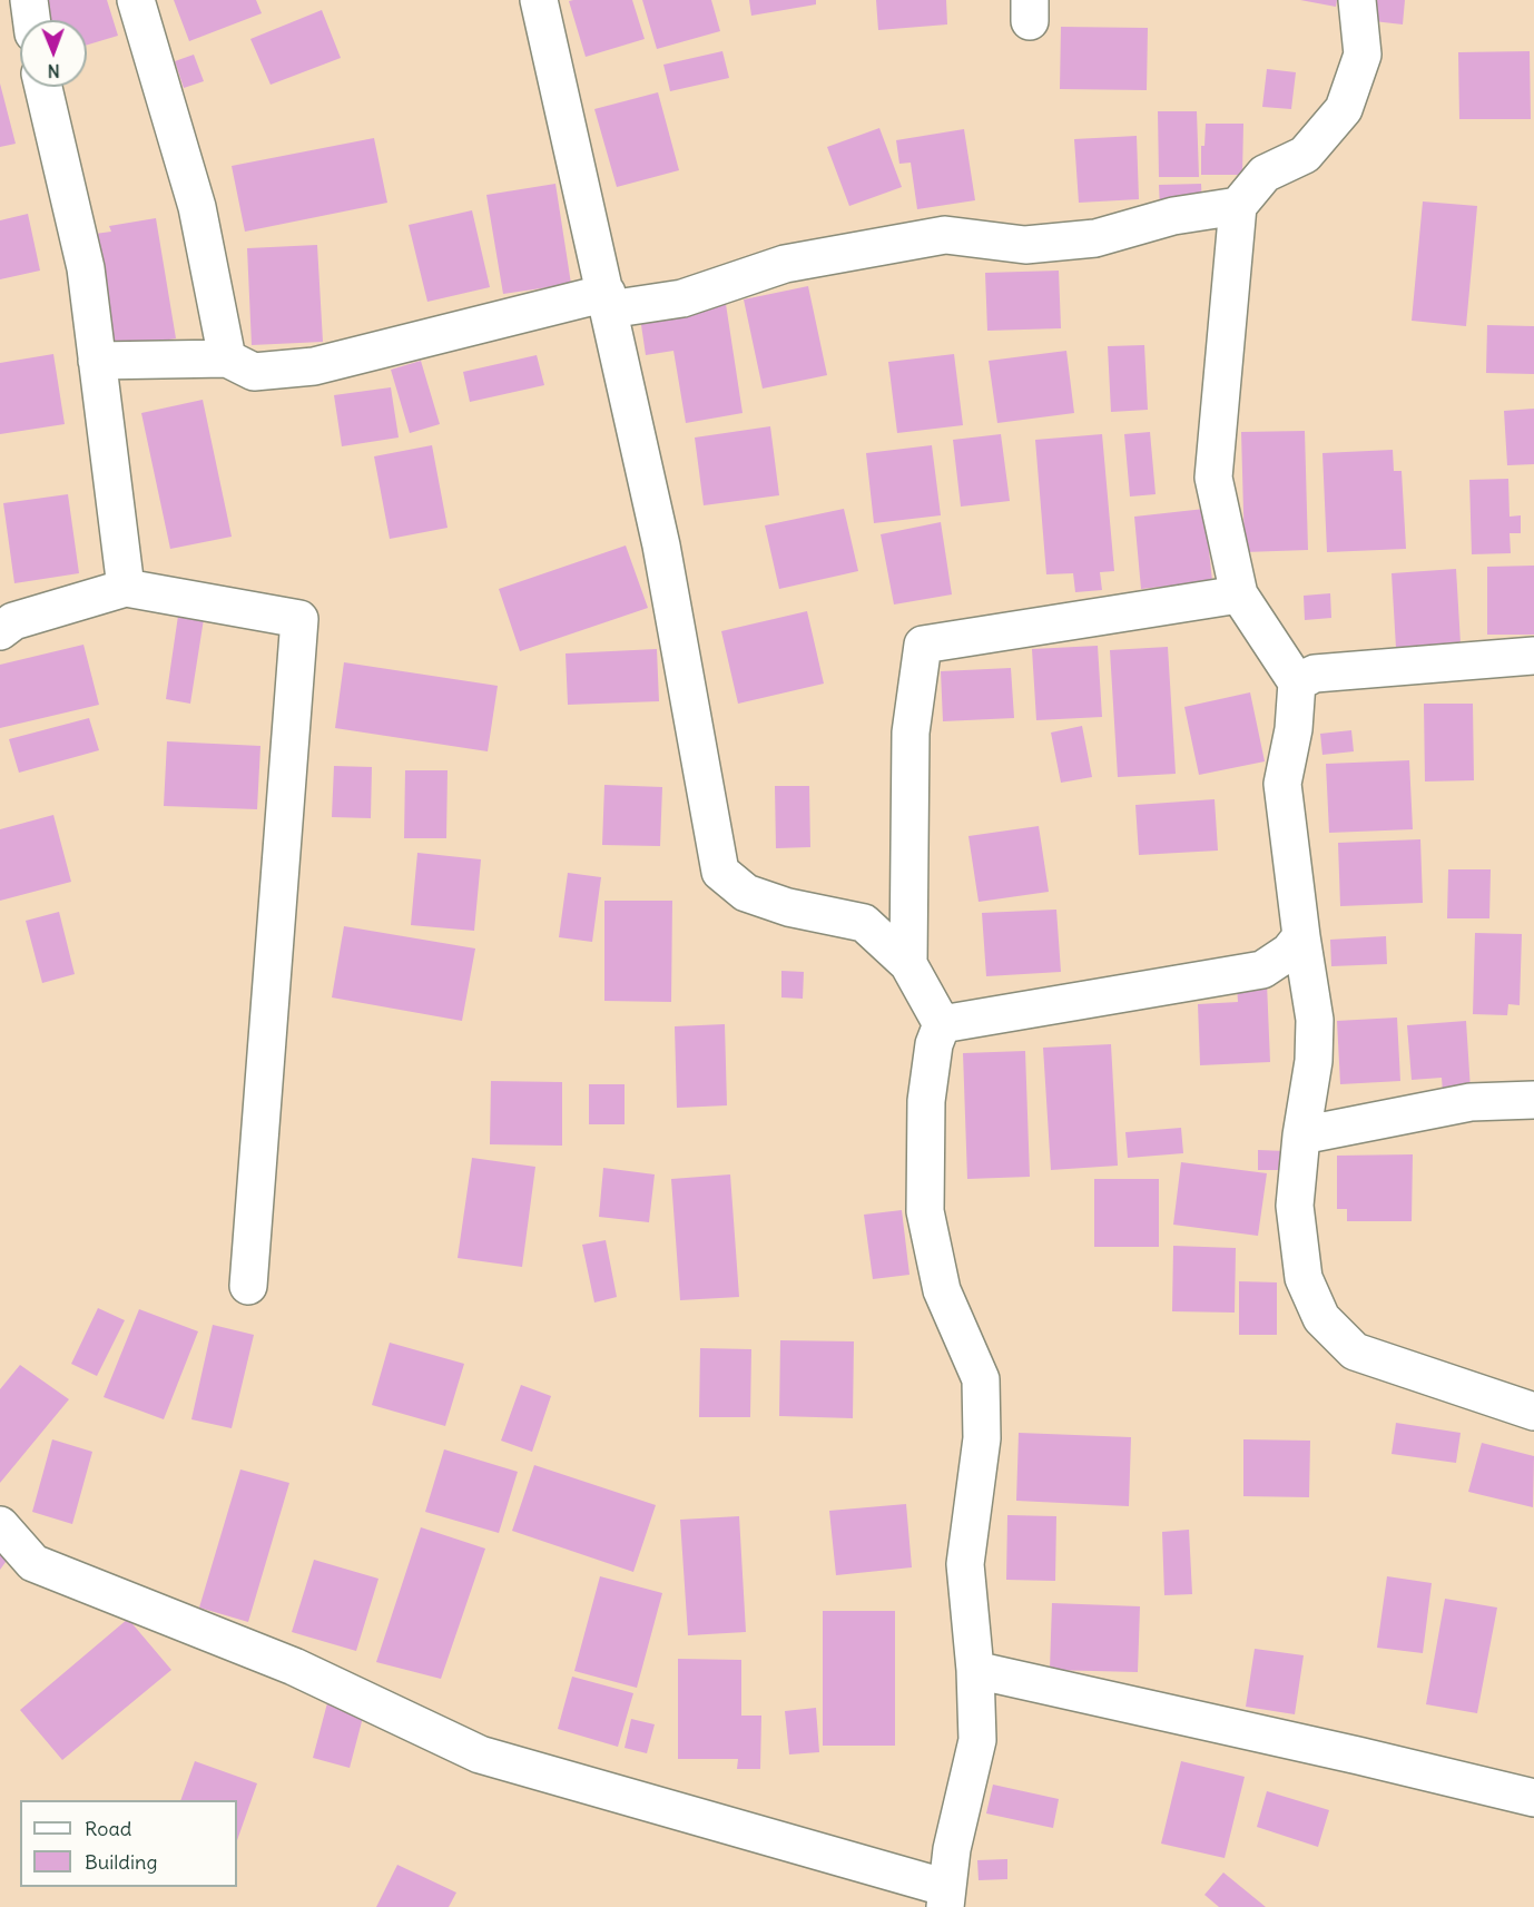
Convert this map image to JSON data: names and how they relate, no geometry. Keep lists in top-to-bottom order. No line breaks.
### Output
{"legend":["Road","Building"],"north":"bottom"}
